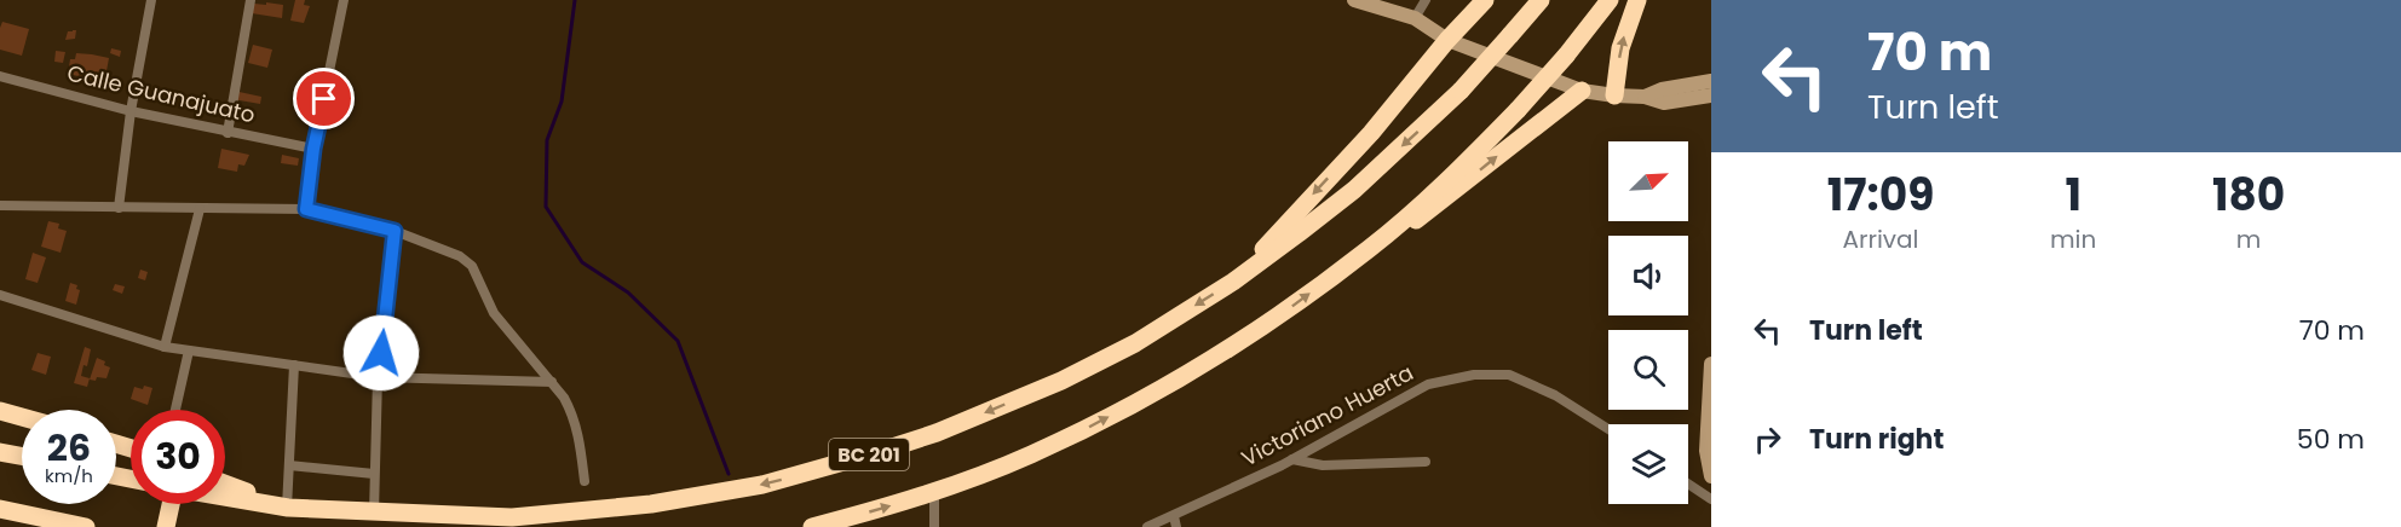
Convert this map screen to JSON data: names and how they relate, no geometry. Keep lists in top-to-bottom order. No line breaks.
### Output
{"streets":{"highway":["BC 201"],"street":["Calle Guanajuato","Victoriano Huerta"]},"north":"top right","page":{"turn":["70 m","Turn left"],"eta":["17:09","Arrival","1","min","180","m"],"list":[{"name":"Turn left","value":"70 m"},{"name":"Turn right","value":"50 m"}],"speed":"26 km/h","limit":"30"}}
